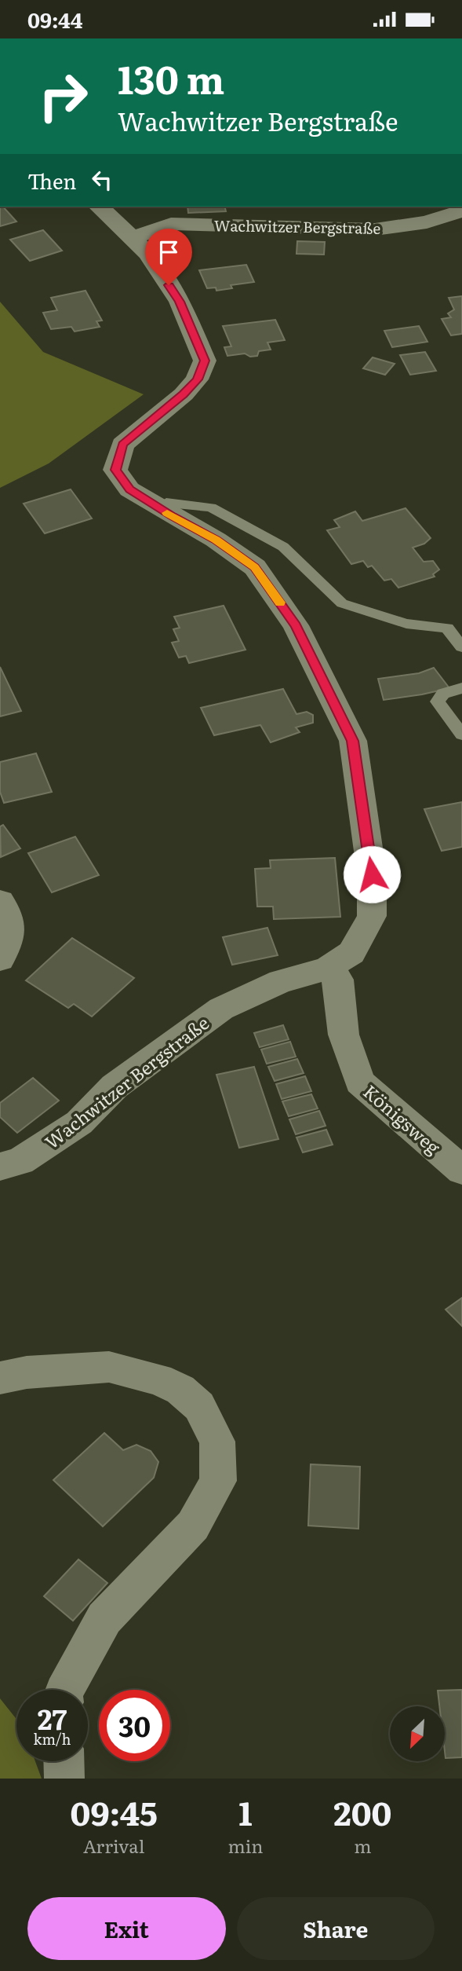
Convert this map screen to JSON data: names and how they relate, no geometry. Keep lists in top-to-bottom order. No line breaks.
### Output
{"streets":{"street":["Wachwitzer Bergstraße","Königsweg"]},"crossings":[["Wachwitzer Bergstraße","Königsweg"]],"north":"bottom left","page":{"status":"09:44","turn":["130 m","Wachwitzer Bergstraße"],"then":"Then","speed":"27 km/h","limit":"30","eta":["09:45","Arrival","1","min","200","m"],"buttons":["Exit","Share"]}}
